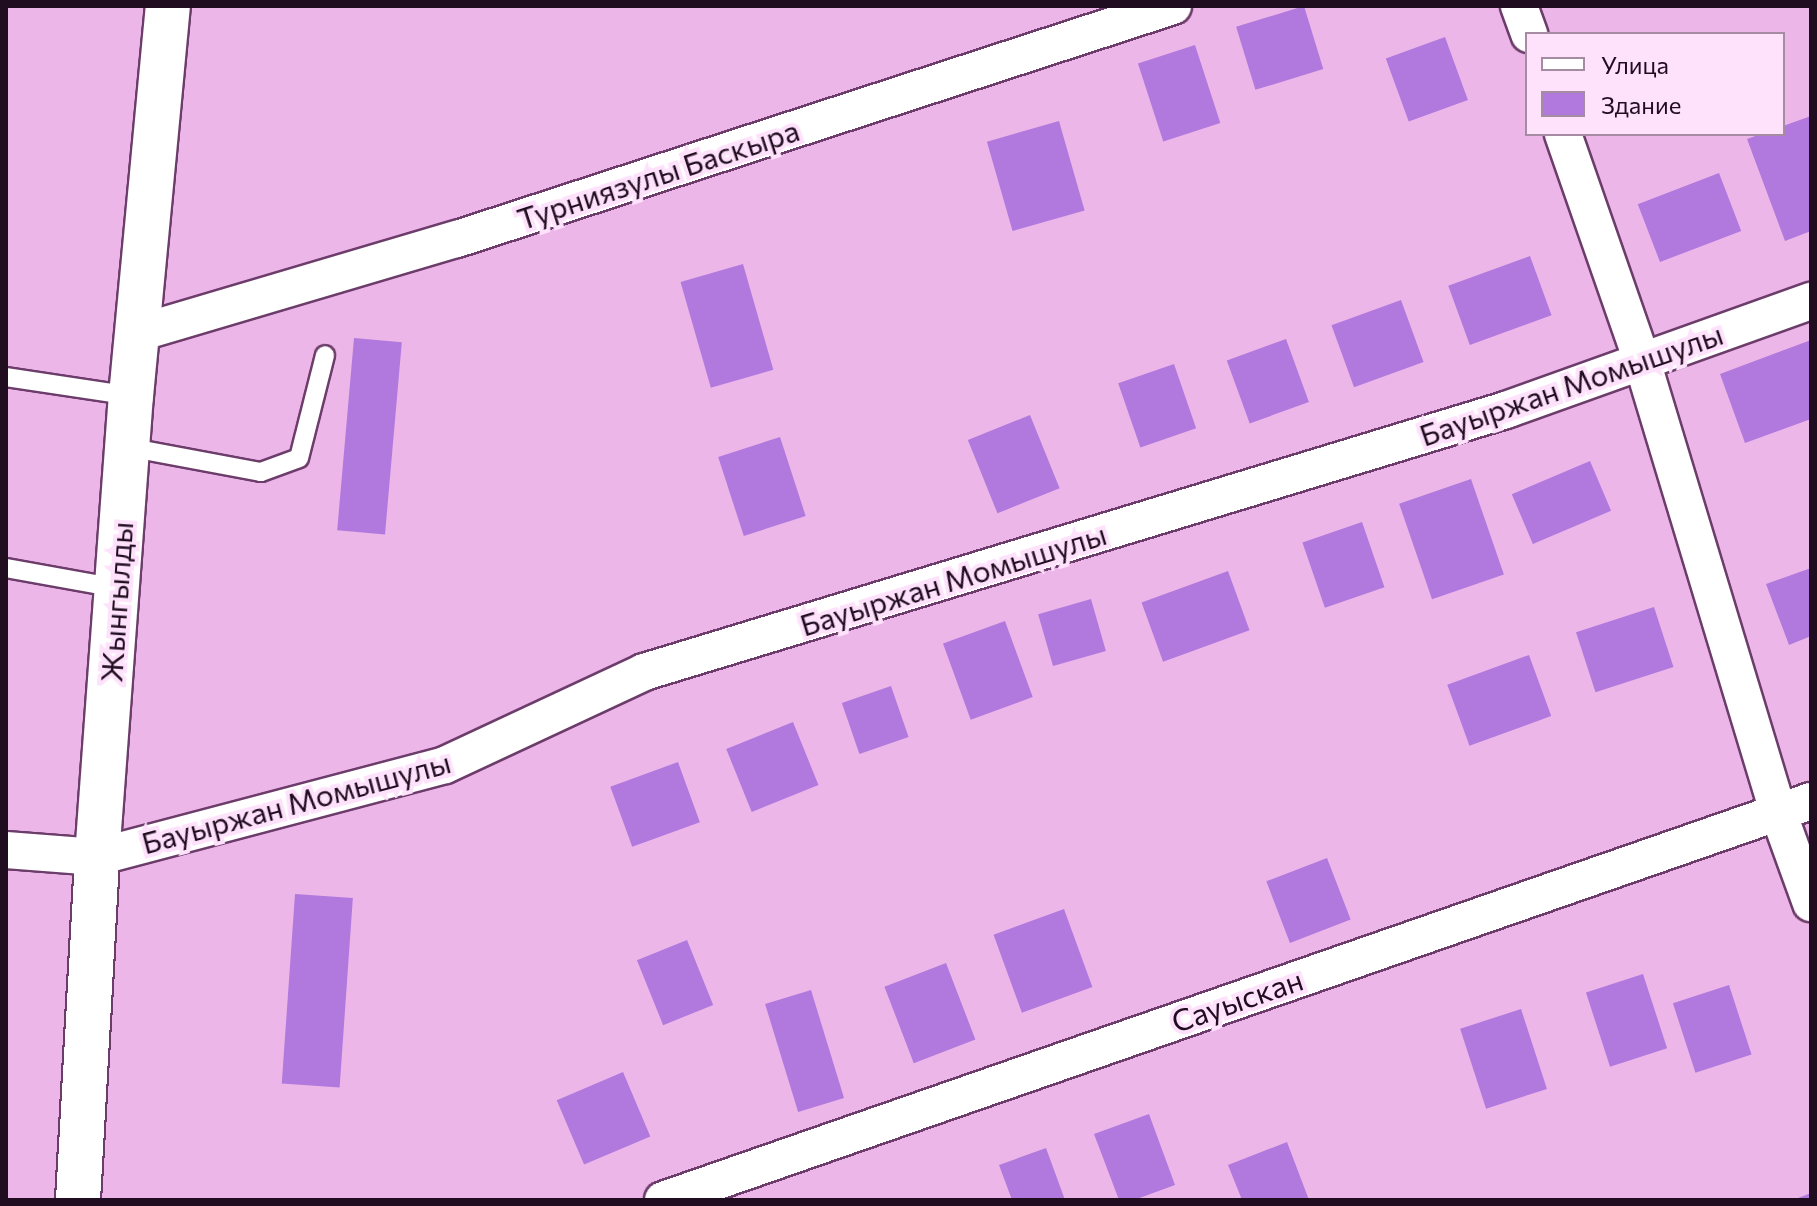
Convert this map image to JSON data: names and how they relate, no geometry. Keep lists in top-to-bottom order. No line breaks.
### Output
{"streets":{"street":["Турниязулы Баскыра","Бауыржан Момышулы","Жынгылды","Сауыскан"]},"crossings":[["Турниязулы Баскыра","Жынгылды"],["Бауыржан Момышулы","Жынгылды"]],"legend":["Улица","Здание"]}
